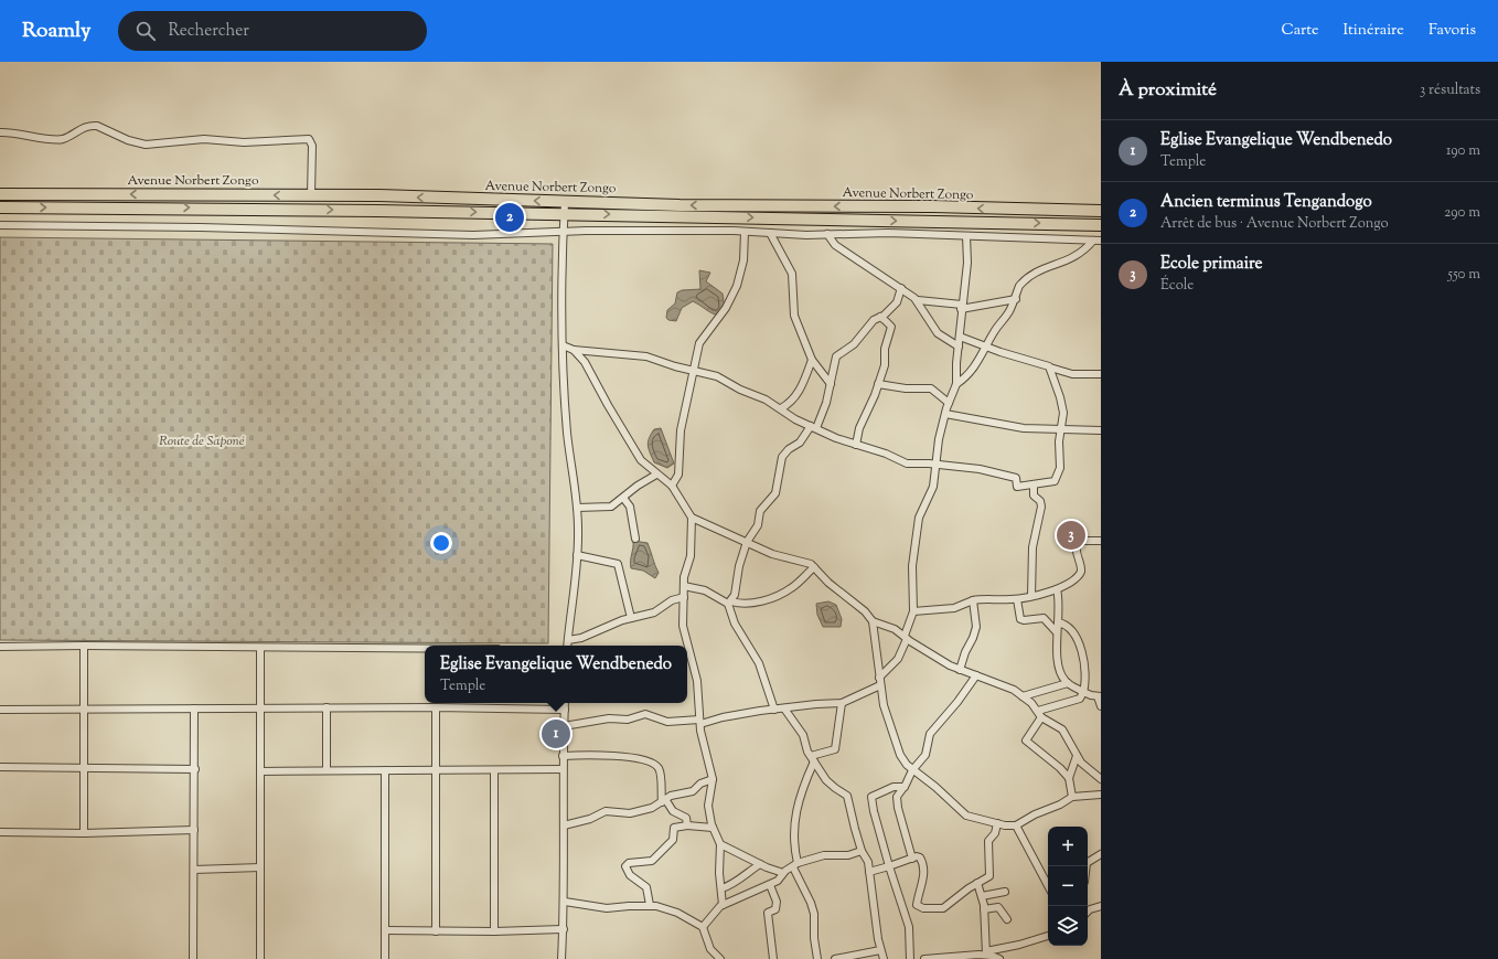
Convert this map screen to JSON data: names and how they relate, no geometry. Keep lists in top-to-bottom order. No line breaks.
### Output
{"streets":{"main road":["Avenue Norbert Zongo"]},"parks":["Route de Saponé"],"page":{"header":"Roamly","search":"Rechercher","nav":["Carte","Itinéraire","Favoris"],"heading":["À proximité","3 résultats"],"list":[{"mark":"1","name":"Eglise Evangelique Wendbenedo","note":"Temple","value":"190 m"},{"mark":"2","name":"Ancien terminus Tengandogo","note":"Arrêt de bus · Avenue Norbert Zongo","value":"290 m"},{"mark":"3","name":"Ecole primaire","note":"École","value":"550 m"}],"pins":["2","3","1"],"popup":["Eglise Evangelique Wendbenedo","Temple"],"map_buttons":["+","−"]}}
